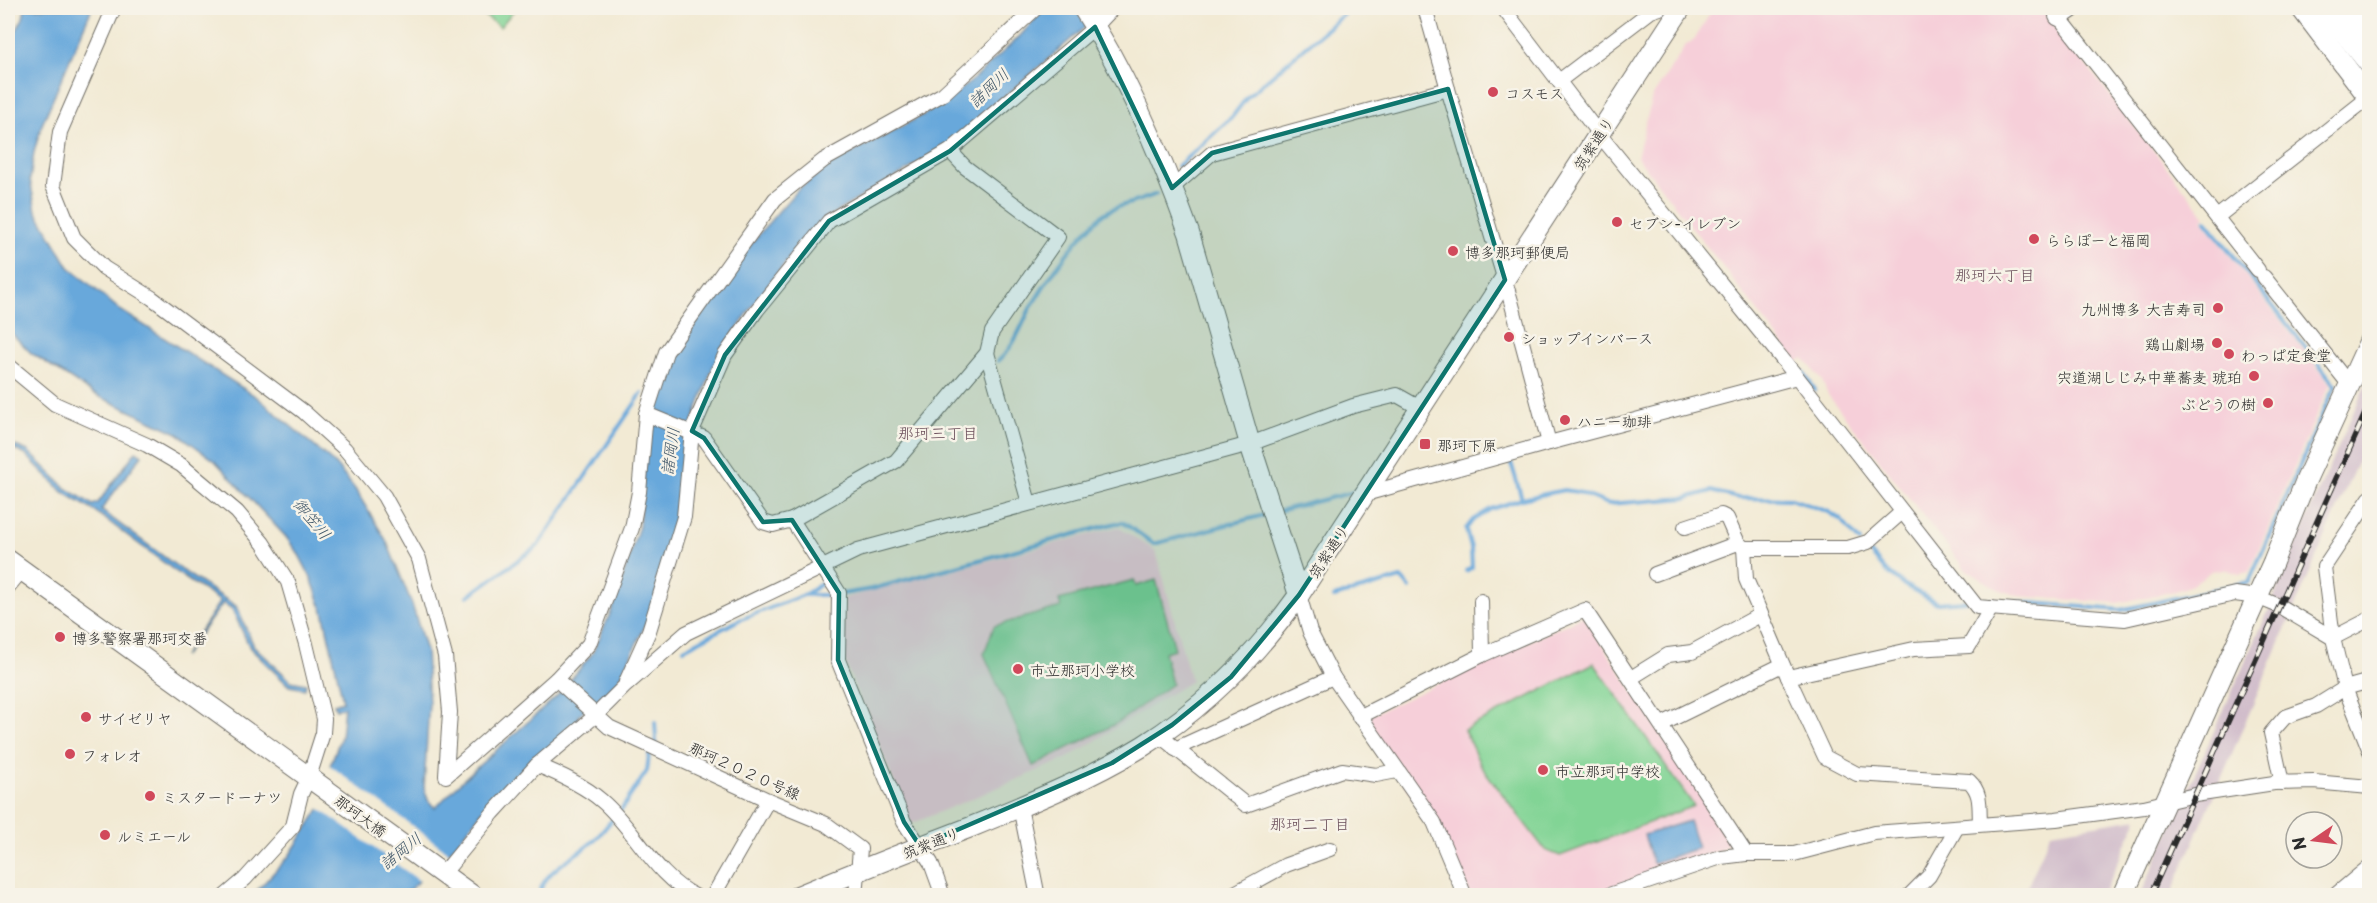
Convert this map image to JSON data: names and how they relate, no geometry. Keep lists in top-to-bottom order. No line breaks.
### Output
{"streets":{"street":["筑紫通り","那珂２０２０号線","那珂大橋"]},"crossings":[["筑紫通り","那珂２０２０号線"]],"districts":["那珂六丁目","那珂三丁目","那珂二丁目"],"water":["諸岡川","御笠川"],"places":{"other":["コスモス","セブン-イレブン","ららぽーと福岡","博多那珂郵便局","九州博多 大吉寿司","ショップインバース","鶏山劇場","わっぱ定食堂","宍道湖しじみ中華蕎麦 琥珀","ぶどうの樹","ハニー珈琲","博多警察署那珂交番","市立那珂小学校","サイゼリヤ","フォレオ","市立那珂中学校","ミスタードーナツ","ルミエール"],"transit":["那珂下原"]},"north":"left"}
